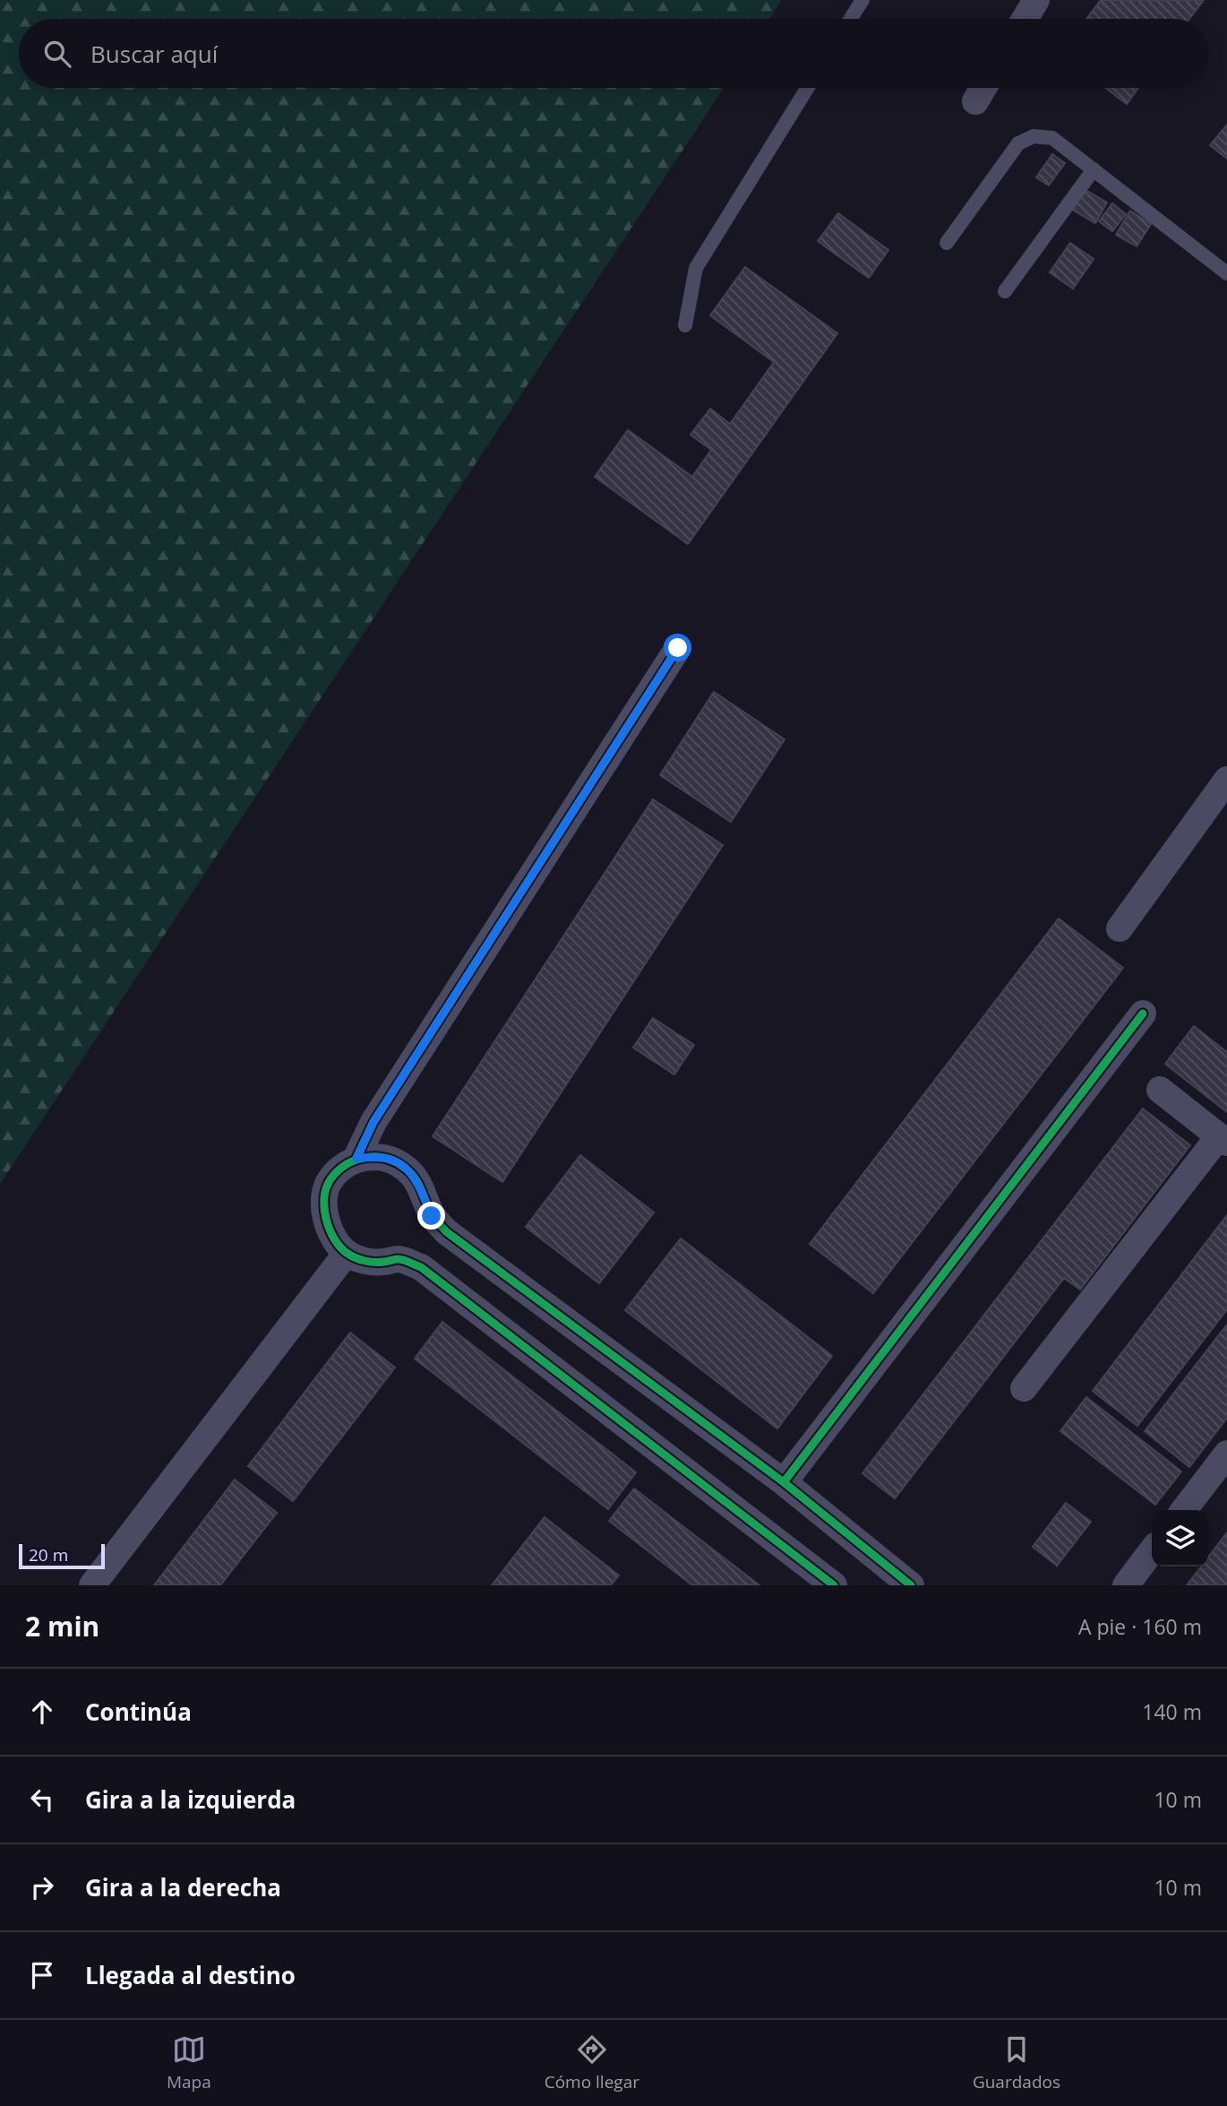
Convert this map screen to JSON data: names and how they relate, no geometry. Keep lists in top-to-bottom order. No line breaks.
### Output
{"scale_bar":"20 m","page":{"search":"Buscar aquí","scale":"20 m","heading":["2 min","A pie · 160 m"],"list":[["Continúa","140 m"],["Gira a la izquierda","10 m"],["Gira a la derecha","10 m"],"Llegada al destino"],"nav":["Mapa","Cómo llegar","Guardados"]}}
